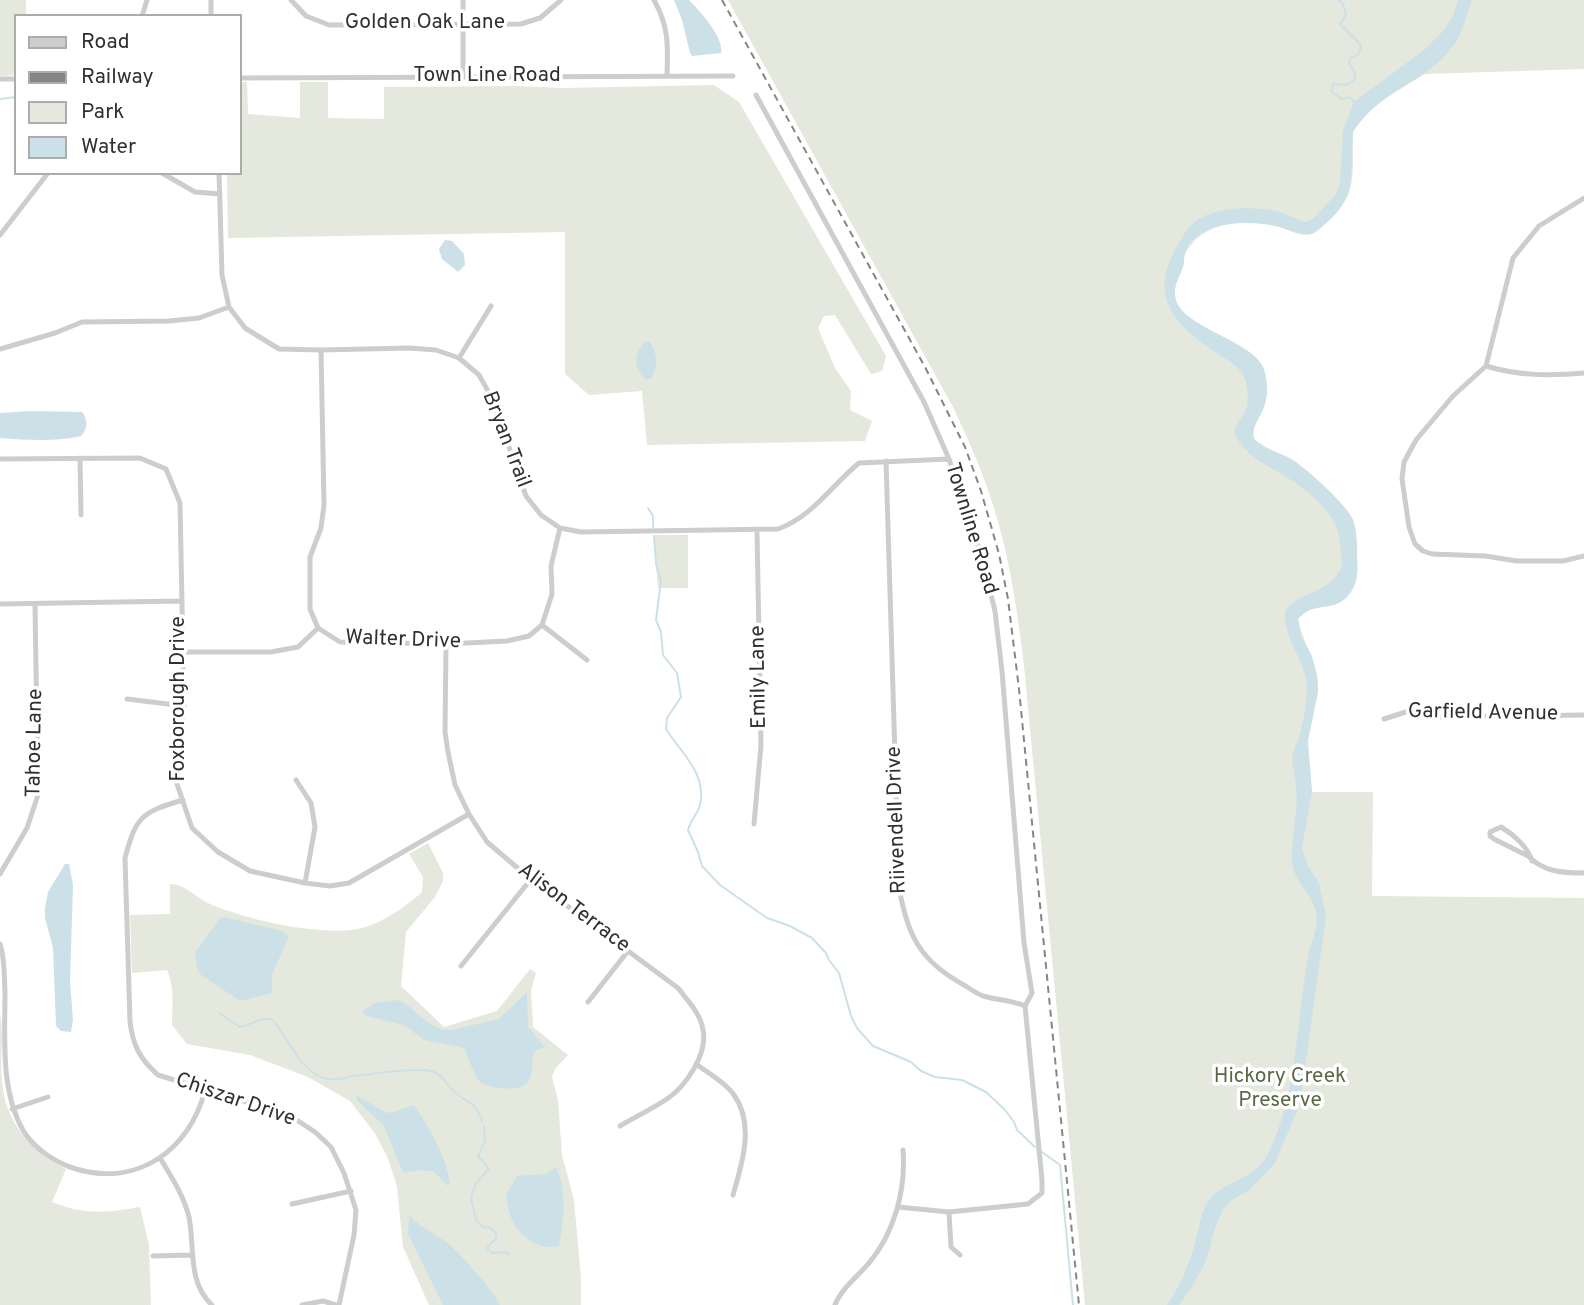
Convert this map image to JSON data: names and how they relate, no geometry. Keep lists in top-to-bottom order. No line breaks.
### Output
{"streets":{"street":["Golden Oak Lane","Town Line Road","Bryan Trail","Townline Road","Walter Drive","Emily Lane","Foxborough Drive","Garfield Avenue","Tahoe Lane","Riivendell Drive","Alison Terrace","Chiszar Drive"]},"crossings":[["Townline Road","Riivendell Drive"],["Walter Drive","Alison Terrace"],["Foxborough Drive","Alison Terrace"],["Foxborough Drive","Chiszar Drive"]],"parks":["Hickory Creek Preserve"],"legend":["Road","Railway","Park","Water"]}
